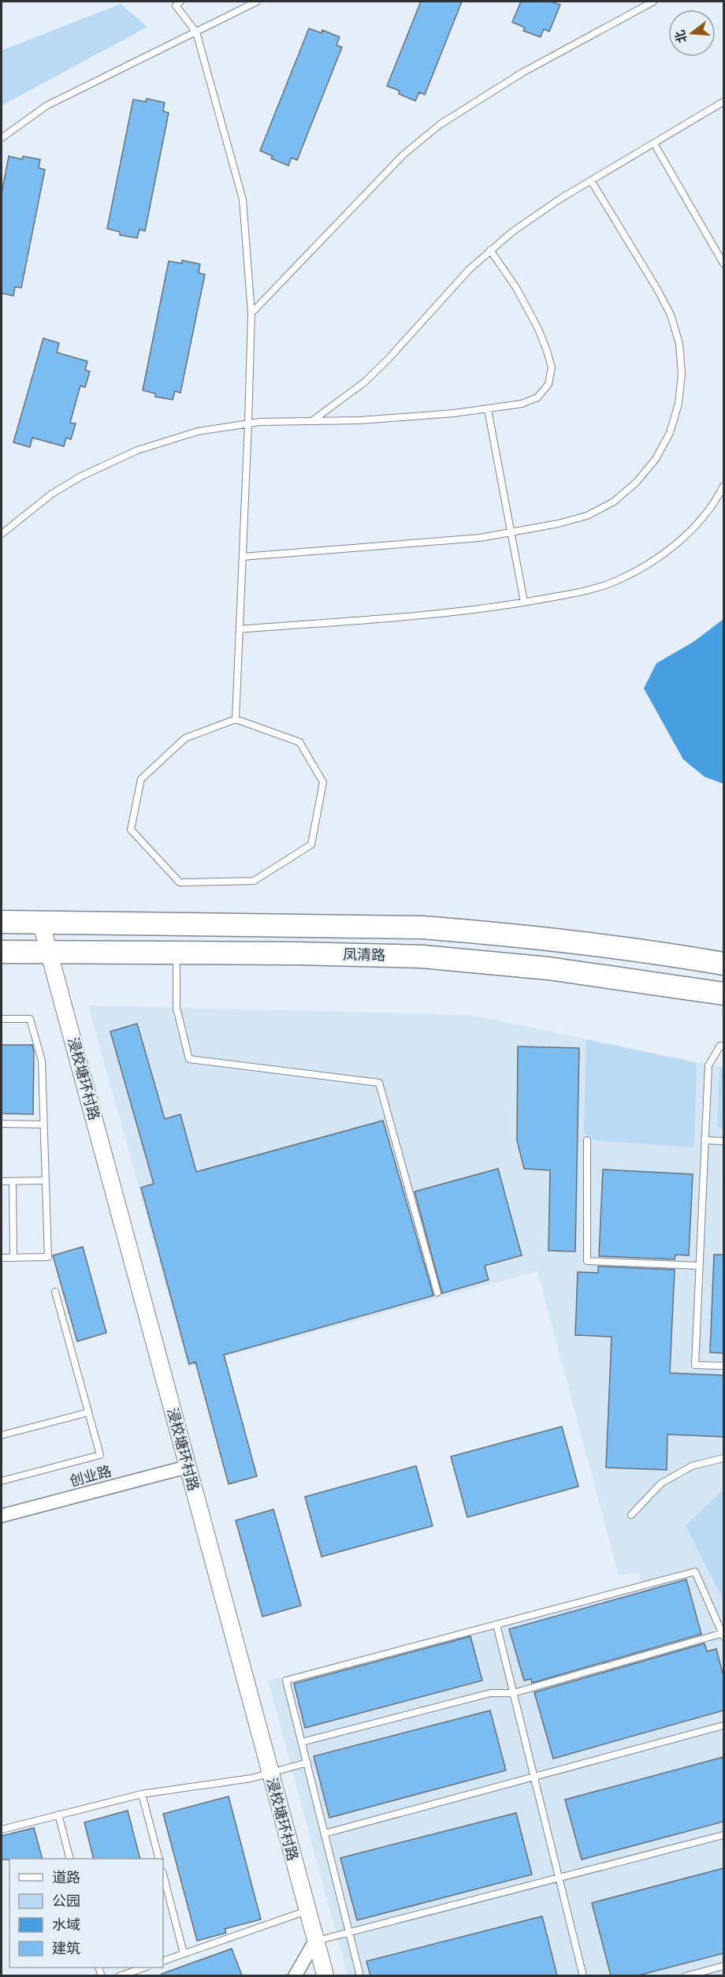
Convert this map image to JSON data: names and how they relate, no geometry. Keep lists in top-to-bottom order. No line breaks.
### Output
{"streets":{"highway":["凤清路"],"street":["浸校塘环村路","创业路"]},"crossings":[["凤清路","浸校塘环村路"],["浸校塘环村路","创业路"]],"legend":["道路","公园","水域","建筑"],"north":"left"}
